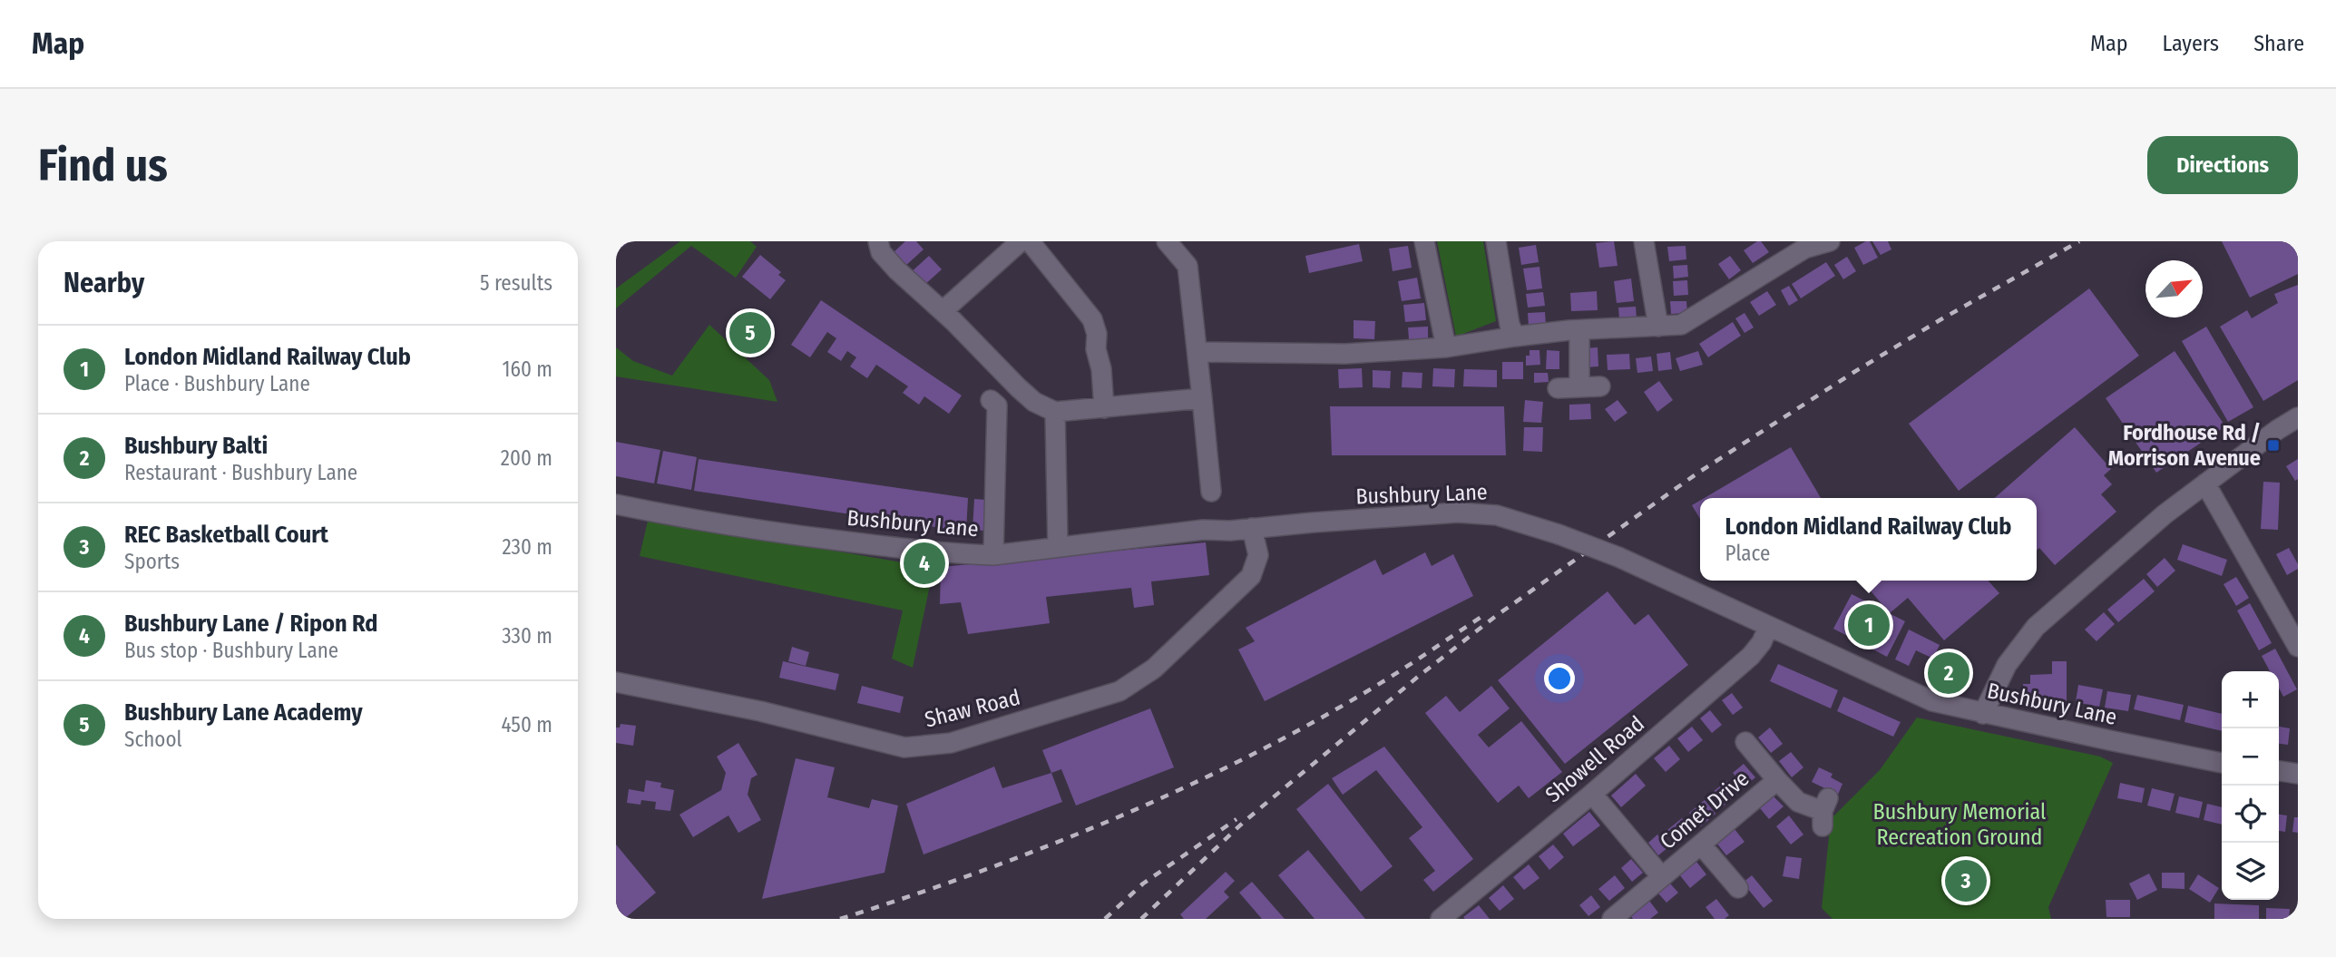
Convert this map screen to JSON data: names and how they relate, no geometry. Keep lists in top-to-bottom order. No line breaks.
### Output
{"streets":{"street":["Bushbury Lane","Shaw Road","Showell Road","Comet Drive"]},"crossings":[["Bushbury Lane","Shaw Road"],["Bushbury Lane","Showell Road"],["Showell Road","Comet Drive"]],"parks":["Bushbury Memorial Recreation Ground"],"places":{"transit":["Fordhouse Rd / Morrison Avenue"]},"north":"top right","page":{"header":"Map","nav":["Map","Layers","Share"],"buttons":"Directions","title":"Find us","heading":["Nearby","5 results"],"pins":["5","4","1","2","3"],"list":[{"mark":"1","name":"London Midland Railway Club","note":"Place · Bushbury Lane","value":"160 m"},{"mark":"2","name":"Bushbury Balti","note":"Restaurant · Bushbury Lane","value":"200 m"},{"mark":"3","name":"REC Basketball Court","note":"Sports","value":"230 m"},{"mark":"4","name":"Bushbury Lane / Ripon Rd","note":"Bus stop · Bushbury Lane","value":"330 m"},{"mark":"5","name":"Bushbury Lane Academy","note":"School","value":"450 m"}],"popup":["London Midland Railway Club","Place"],"map_buttons":["+","−"]}}
